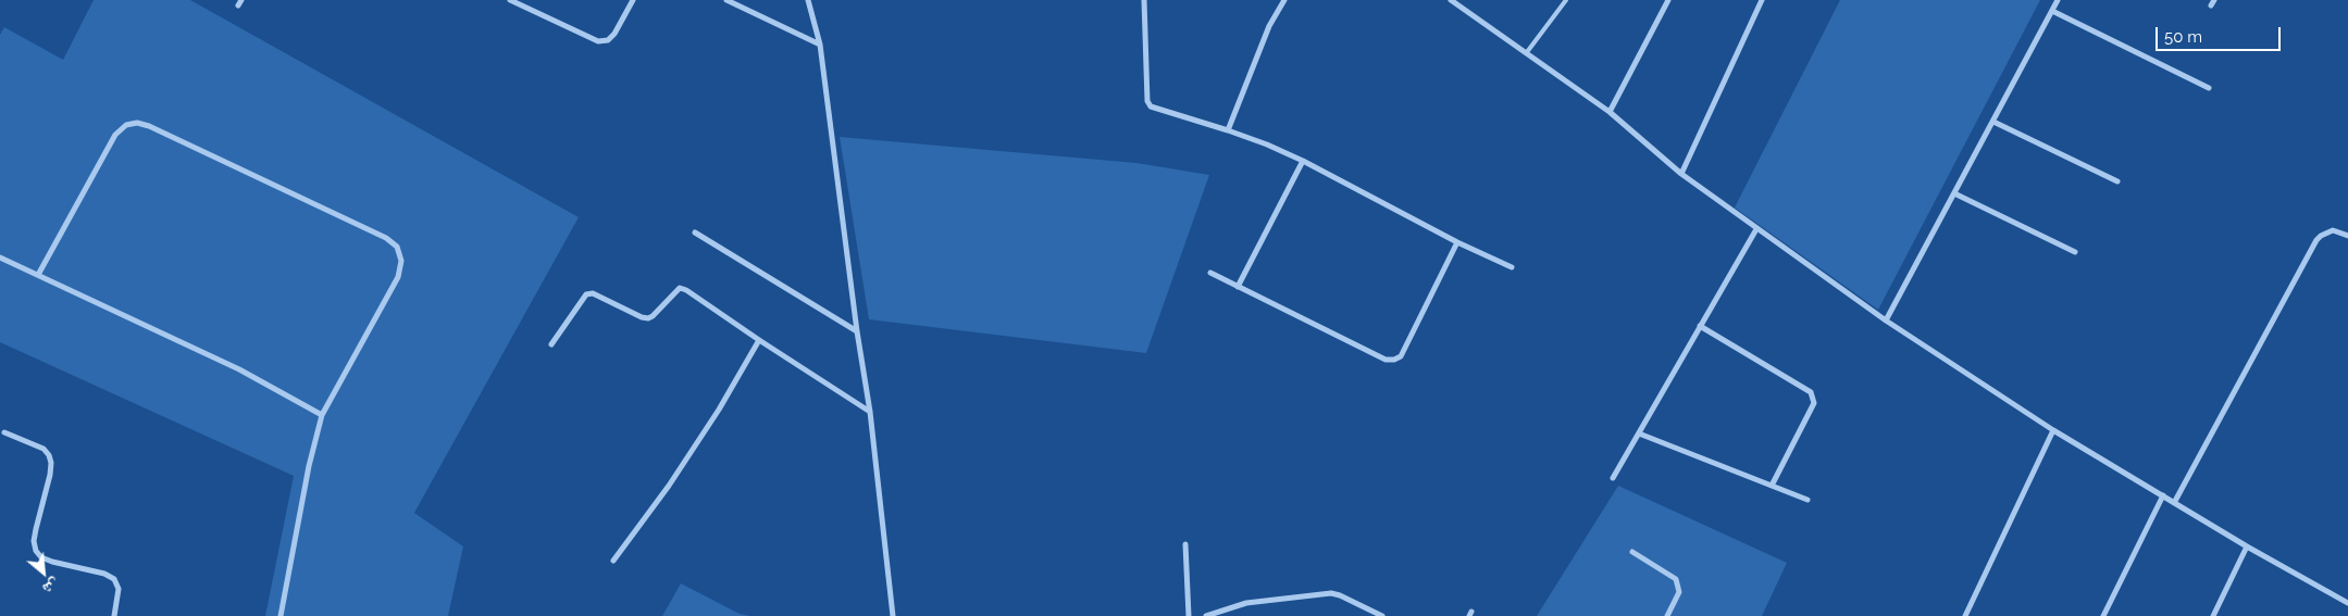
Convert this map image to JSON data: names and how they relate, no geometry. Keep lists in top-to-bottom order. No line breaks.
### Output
{"scale_bar":"50 m","north":"bottom right"}
